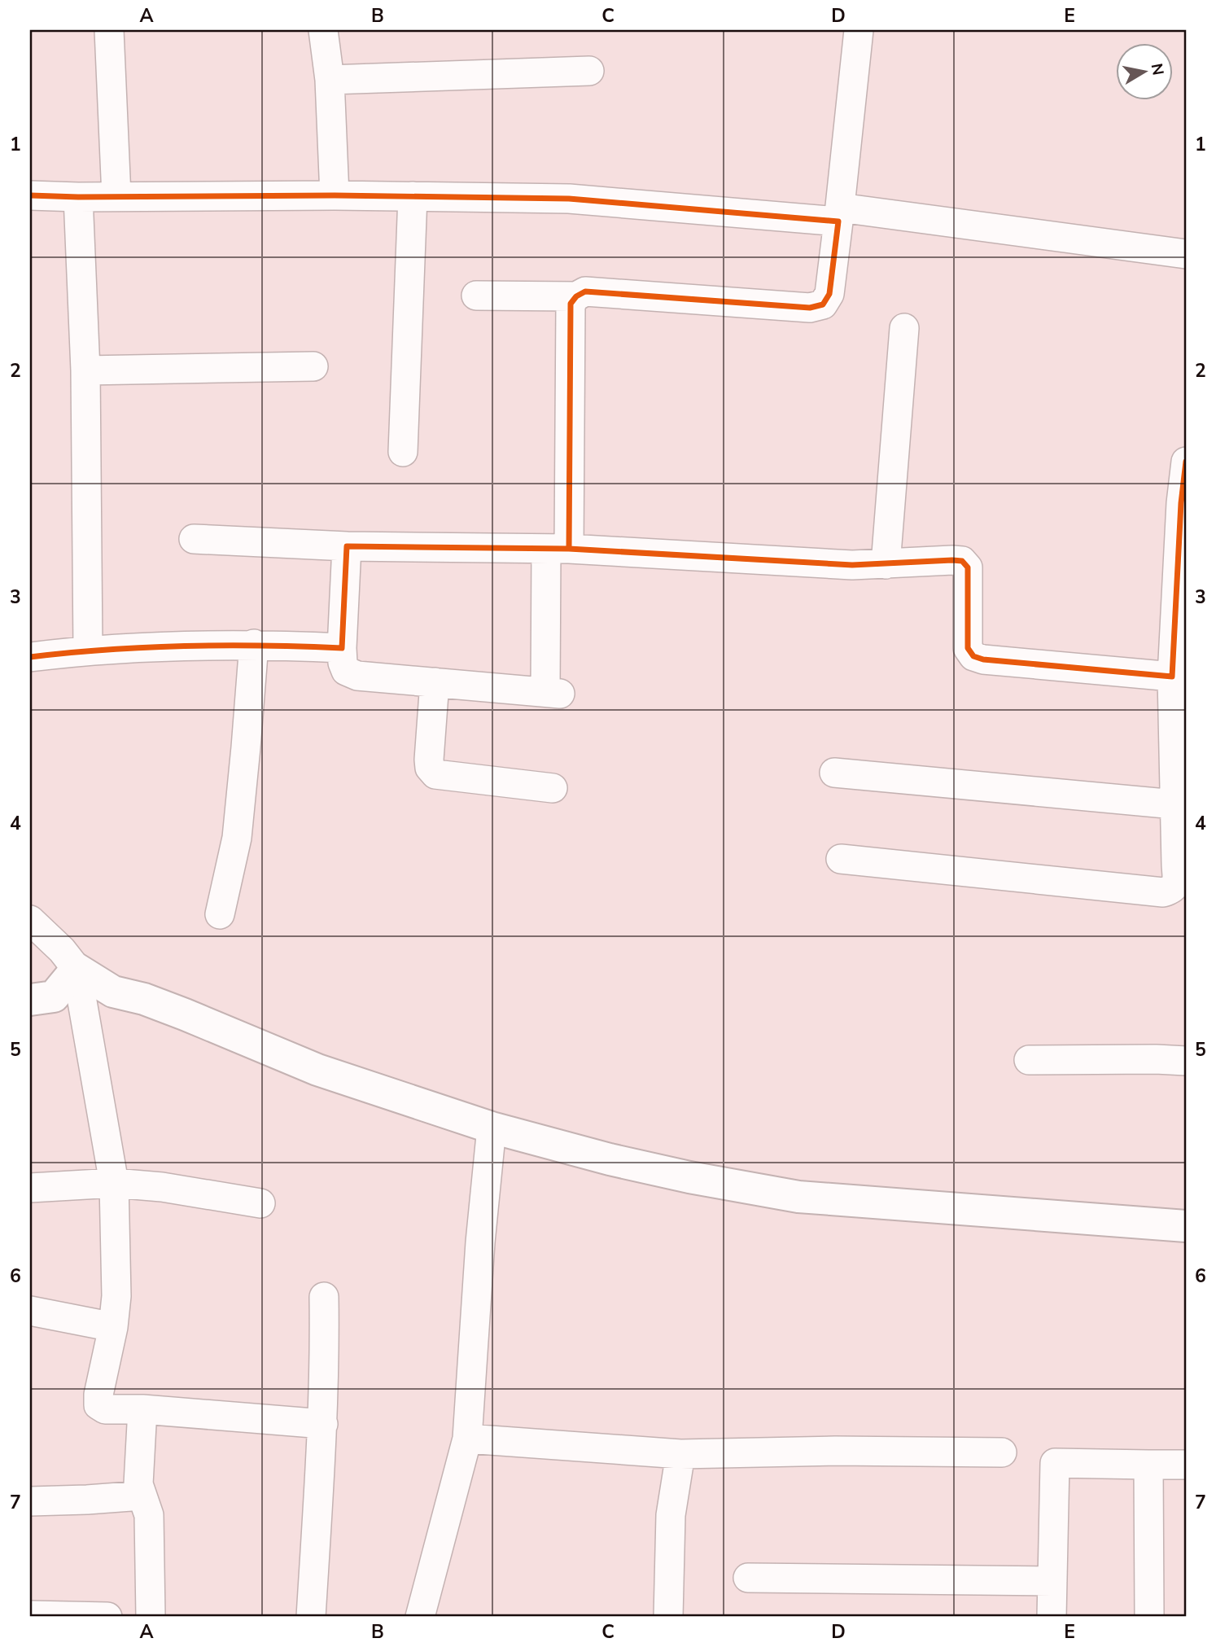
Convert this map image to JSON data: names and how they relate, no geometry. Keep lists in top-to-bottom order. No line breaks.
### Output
{"north":"right","grid":{"columns":["A","B","C","D","E"],"rows":["1","2","3","4","5","6","7"]}}
